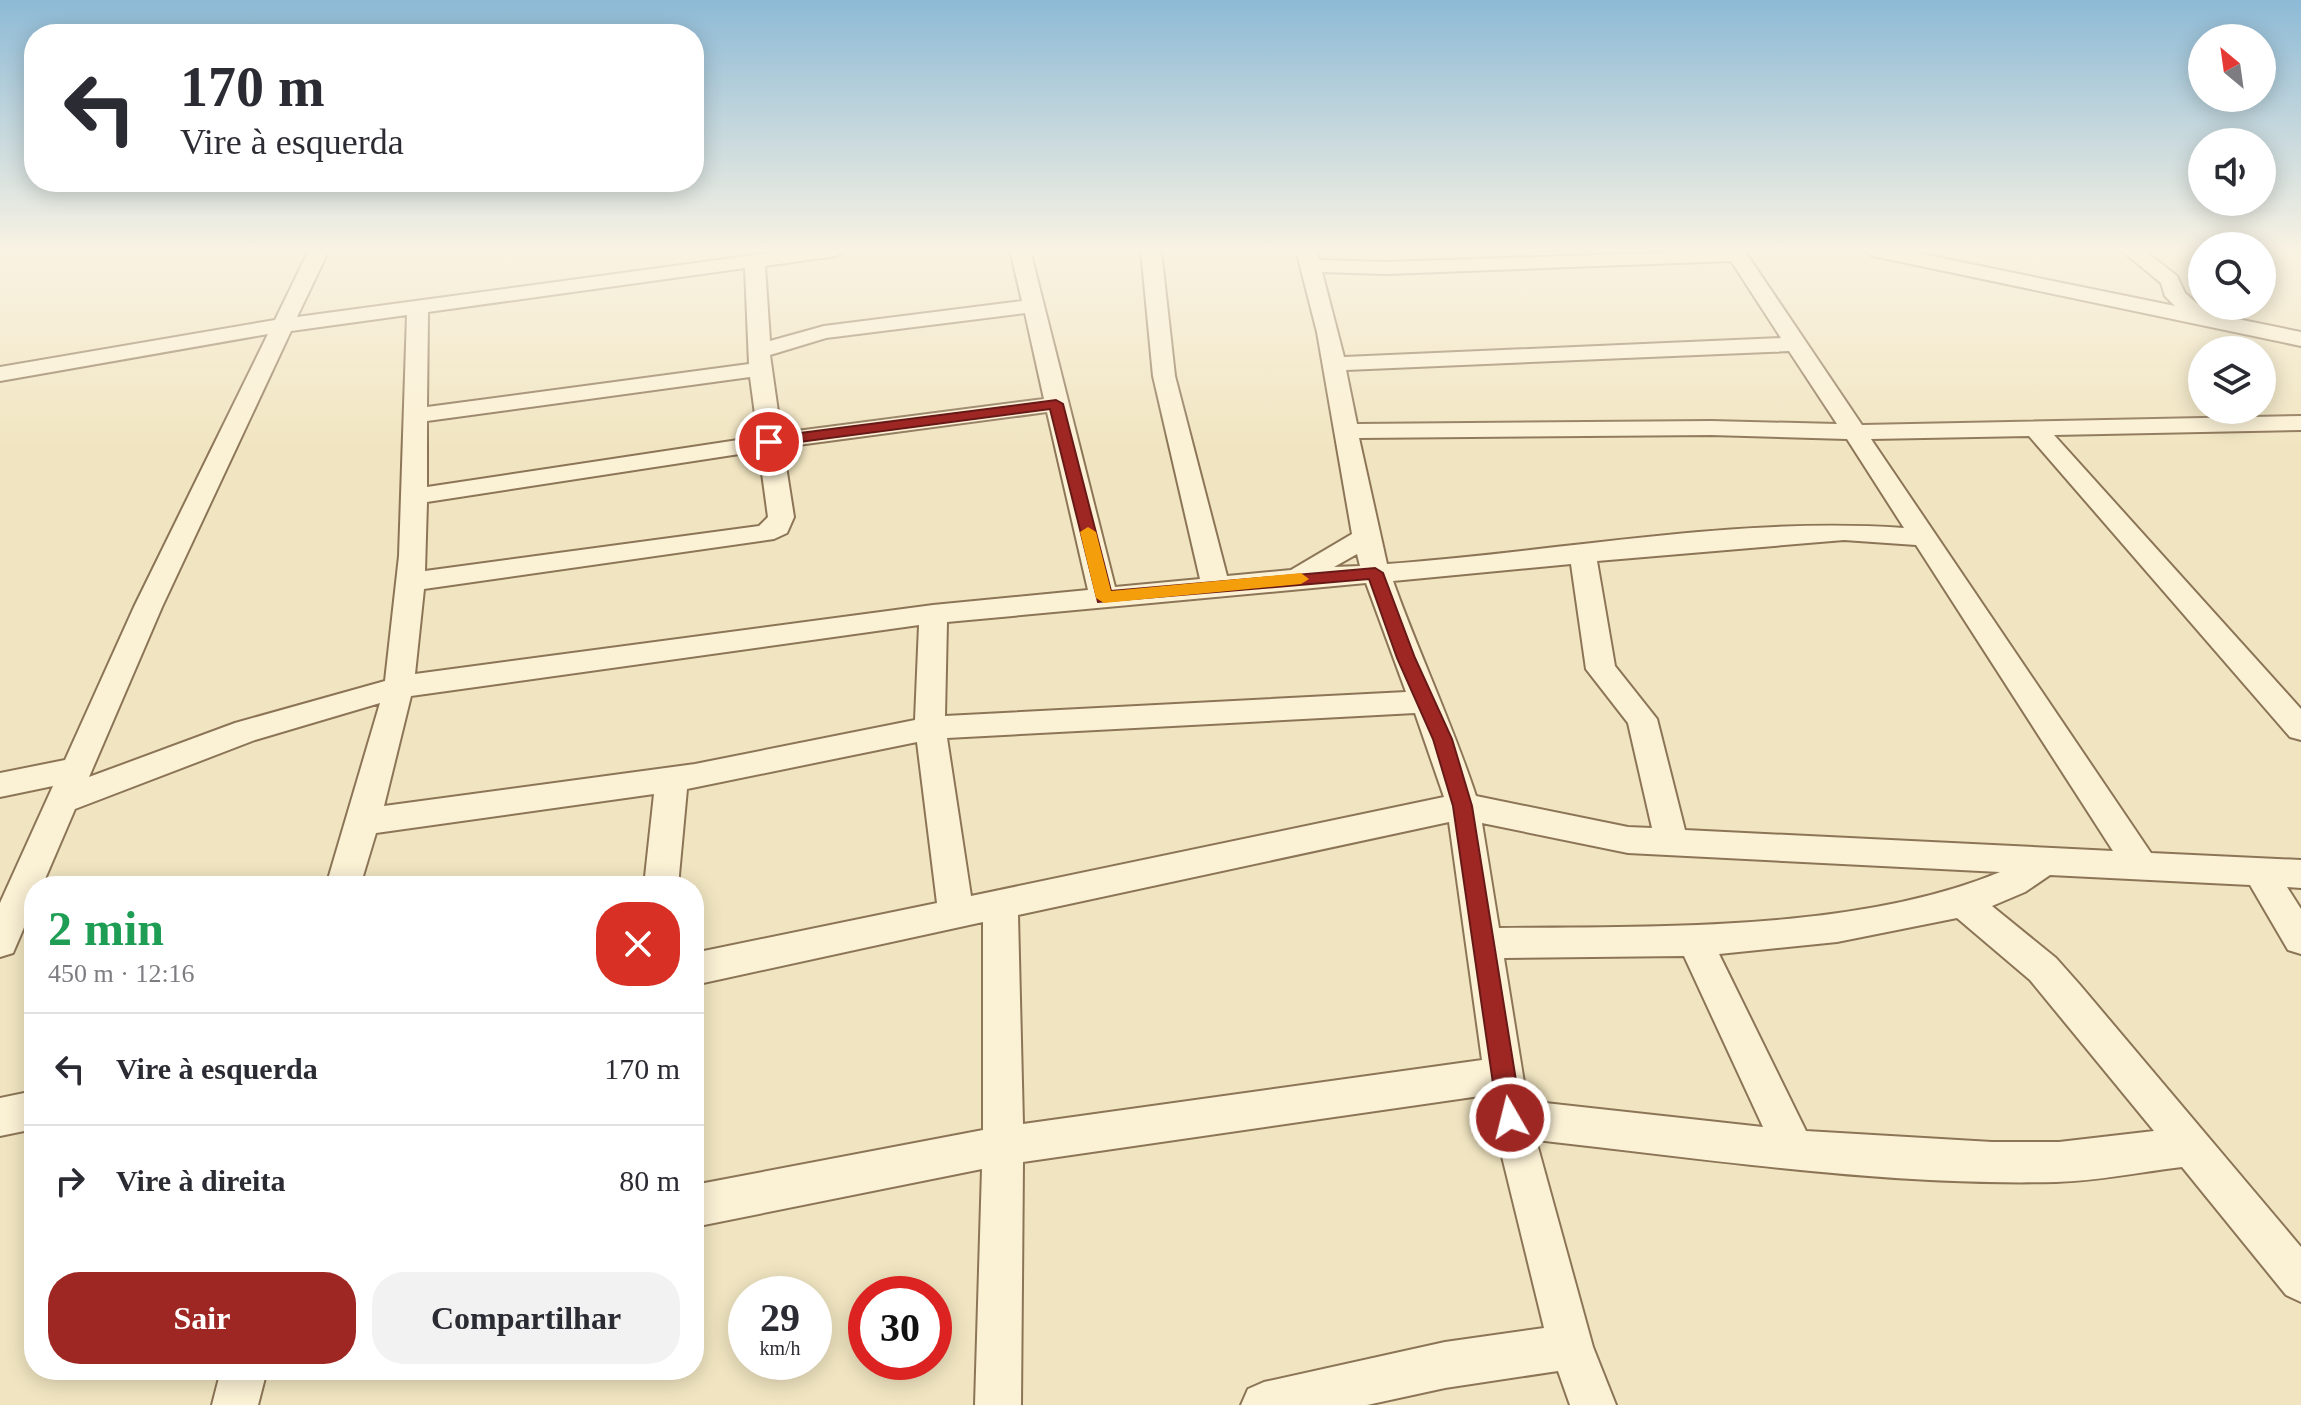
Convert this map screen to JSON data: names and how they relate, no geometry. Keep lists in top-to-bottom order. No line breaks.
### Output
{"north":"top left","page":{"turn":["170 m","Vire à esquerda"],"heading":["2 min","450 m · 12:16"],"list":[{"name":"Vire à esquerda","value":"170 m"},{"name":"Vire à direita","value":"80 m"}],"buttons":["Sair","Compartilhar"],"speed":"29 km/h","limit":"30"}}
